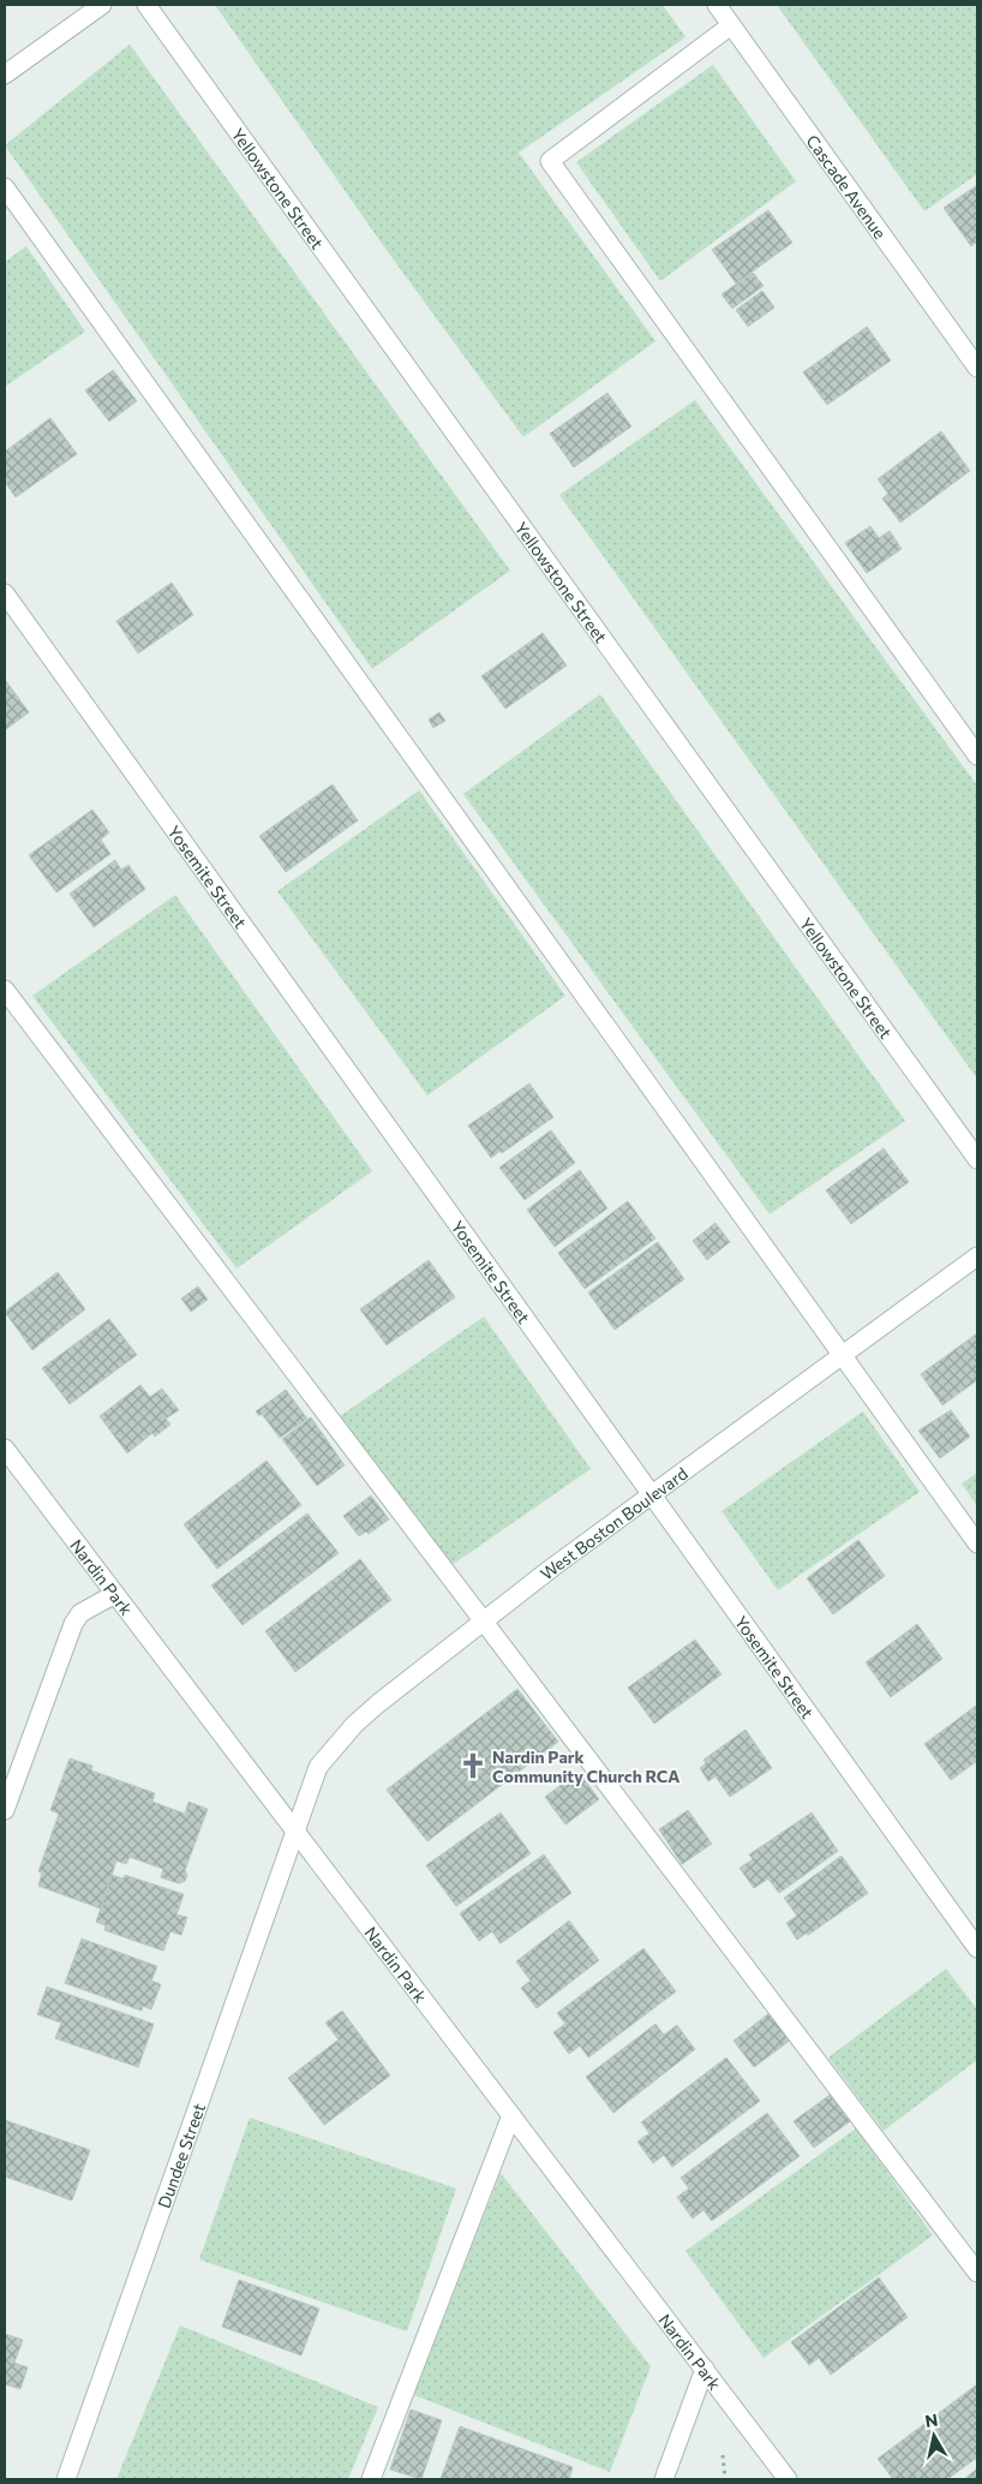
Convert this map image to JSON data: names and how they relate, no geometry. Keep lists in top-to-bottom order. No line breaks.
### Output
{"streets":{"street":["Yellowstone Street","Cascade Avenue","Yosemite Street","West Boston Boulevard","Nardin Park","Dundee Street"]},"crossings":[["Yosemite Street","West Boston Boulevard"],["West Boston Boulevard","Nardin Park"],["West Boston Boulevard","Dundee Street"],["Nardin Park","Dundee Street"]],"places":{"church":["Nardin Park Community Church RCA"]},"north":"top"}
